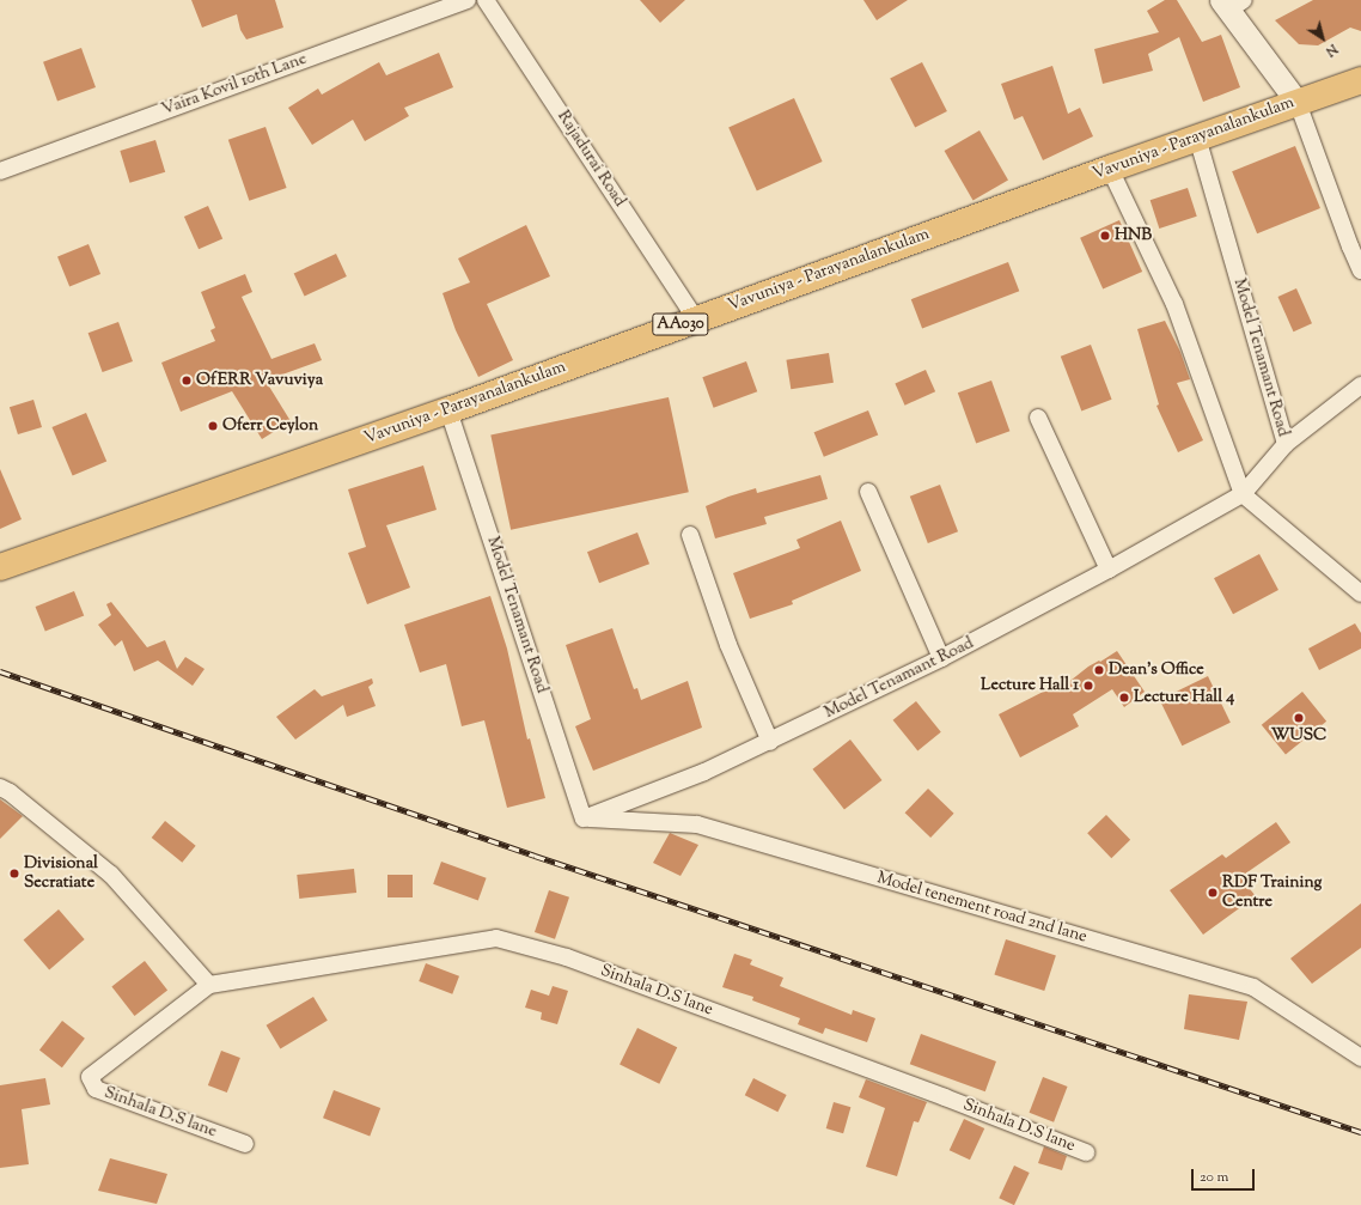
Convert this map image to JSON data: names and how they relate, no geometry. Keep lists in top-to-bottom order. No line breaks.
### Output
{"streets":{"highway":["Vavuniya - Parayanalankulam","AA030"],"street":["Vaira Kovil 10th Lane","Rajadurai Road","Model Tenamant Road","Model tenement road 2nd lane","Sinhala D.S lane"]},"crossings":[["Vavuniya - Parayanalankulam","Rajadurai Road"],["Vavuniya - Parayanalankulam","Model Tenamant Road"],["Model Tenamant Road","Model tenement road 2nd lane"]],"places":["HNB","OfERR Vavuviya","Oferr Ceylon","Dean's Office","Lecture Hall 1","Lecture Hall 4","WUSC","Divisional Secratiate","RDF Training Centre"],"scale_bar":"20 m","north":"bottom right"}
